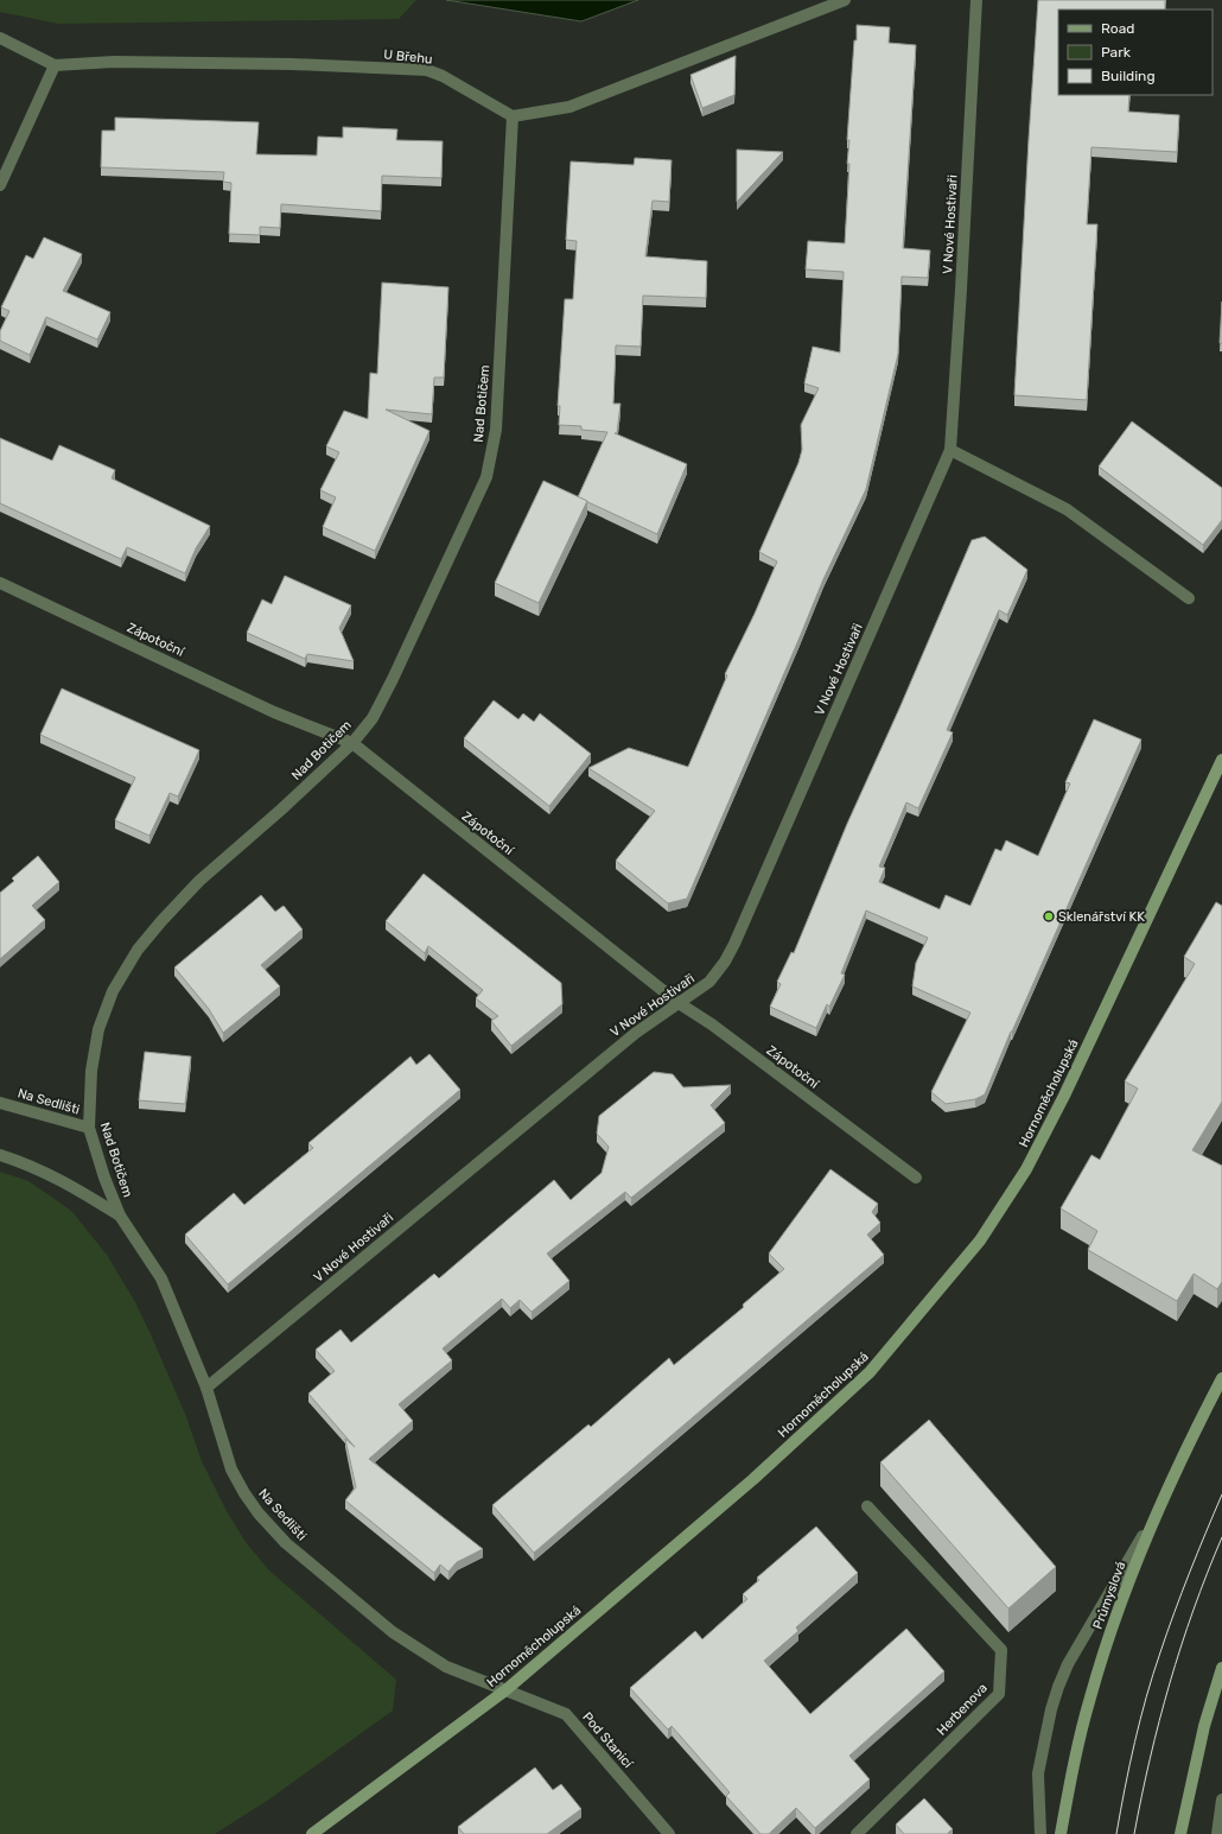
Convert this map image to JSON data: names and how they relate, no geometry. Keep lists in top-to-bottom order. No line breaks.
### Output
{"streets":{"street":["U Břehu","V Nové Hostivaři","Nad Botičem","Zápotoční","Hornoměcholupská","Na Sedlišti","Průmyslová","Herbenova","Pod Stanicí"]},"crossings":[["U Břehu","Nad Botičem"],["V Nové Hostivaři","Zápotoční"],["V Nové Hostivaři","Na Sedlišti"],["Nad Botičem","Zápotoční"],["Nad Botičem","Na Sedlišti"],["Hornoměcholupská","Na Sedlišti"],["Hornoměcholupská","Pod Stanicí"],["Na Sedlišti","Pod Stanicí"]],"places":["Sklenářství KK"],"legend":["Road","Park","Building"]}
